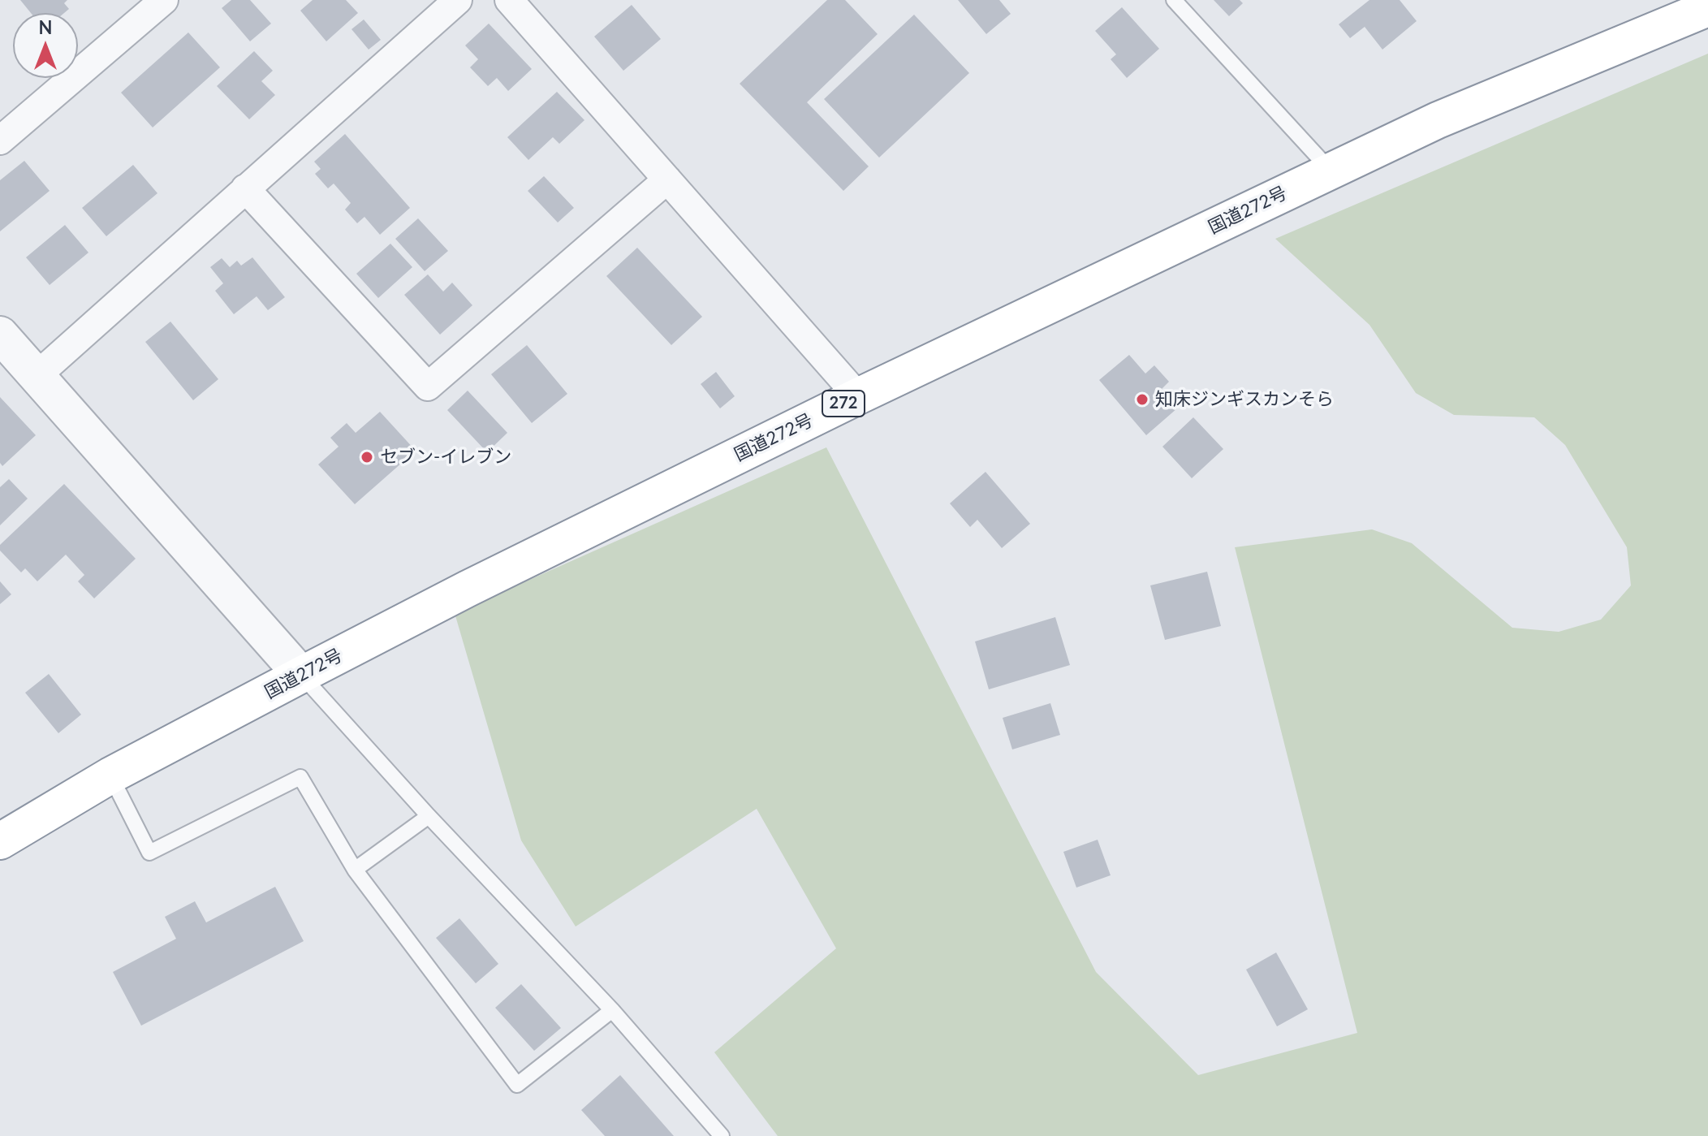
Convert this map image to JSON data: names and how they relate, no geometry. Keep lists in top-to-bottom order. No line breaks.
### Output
{"streets":{"highway":["国道272号","272"]},"places":["知床ジンギスカンそら","セブン-イレブン"],"north":"top"}
